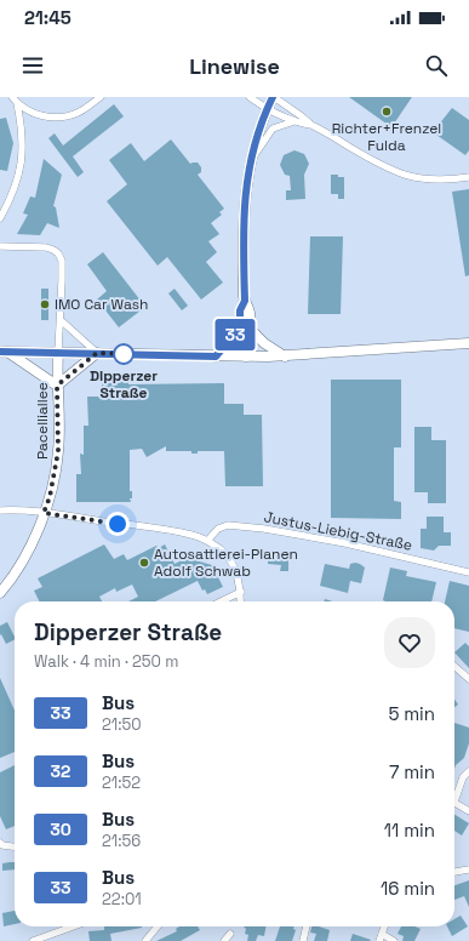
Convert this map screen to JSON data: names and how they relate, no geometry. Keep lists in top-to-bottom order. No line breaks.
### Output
{"streets":{"main road":["Pacelliallee"],"street":["Justus-Liebig-Straße"]},"places":["Richter+Frenzel Fulda","IMO Car Wash","Dipperzer Straße","Autosattlerei-Planen Adolf Schwab"],"lines":["bus line 33"],"page":{"status":"21:45","header":"Linewise","on_map":"33","heading":["Dipperzer Straße","Walk · 4 min · 250 m"],"list":[{"mark":"33","name":"Bus","note":"21:50","value":"5 min"},{"mark":"32","name":"Bus","note":"21:52","value":"7 min"},{"mark":"30","name":"Bus","note":"21:56","value":"11 min"},{"mark":"33","name":"Bus","note":"22:01","value":"16 min"}]}}
